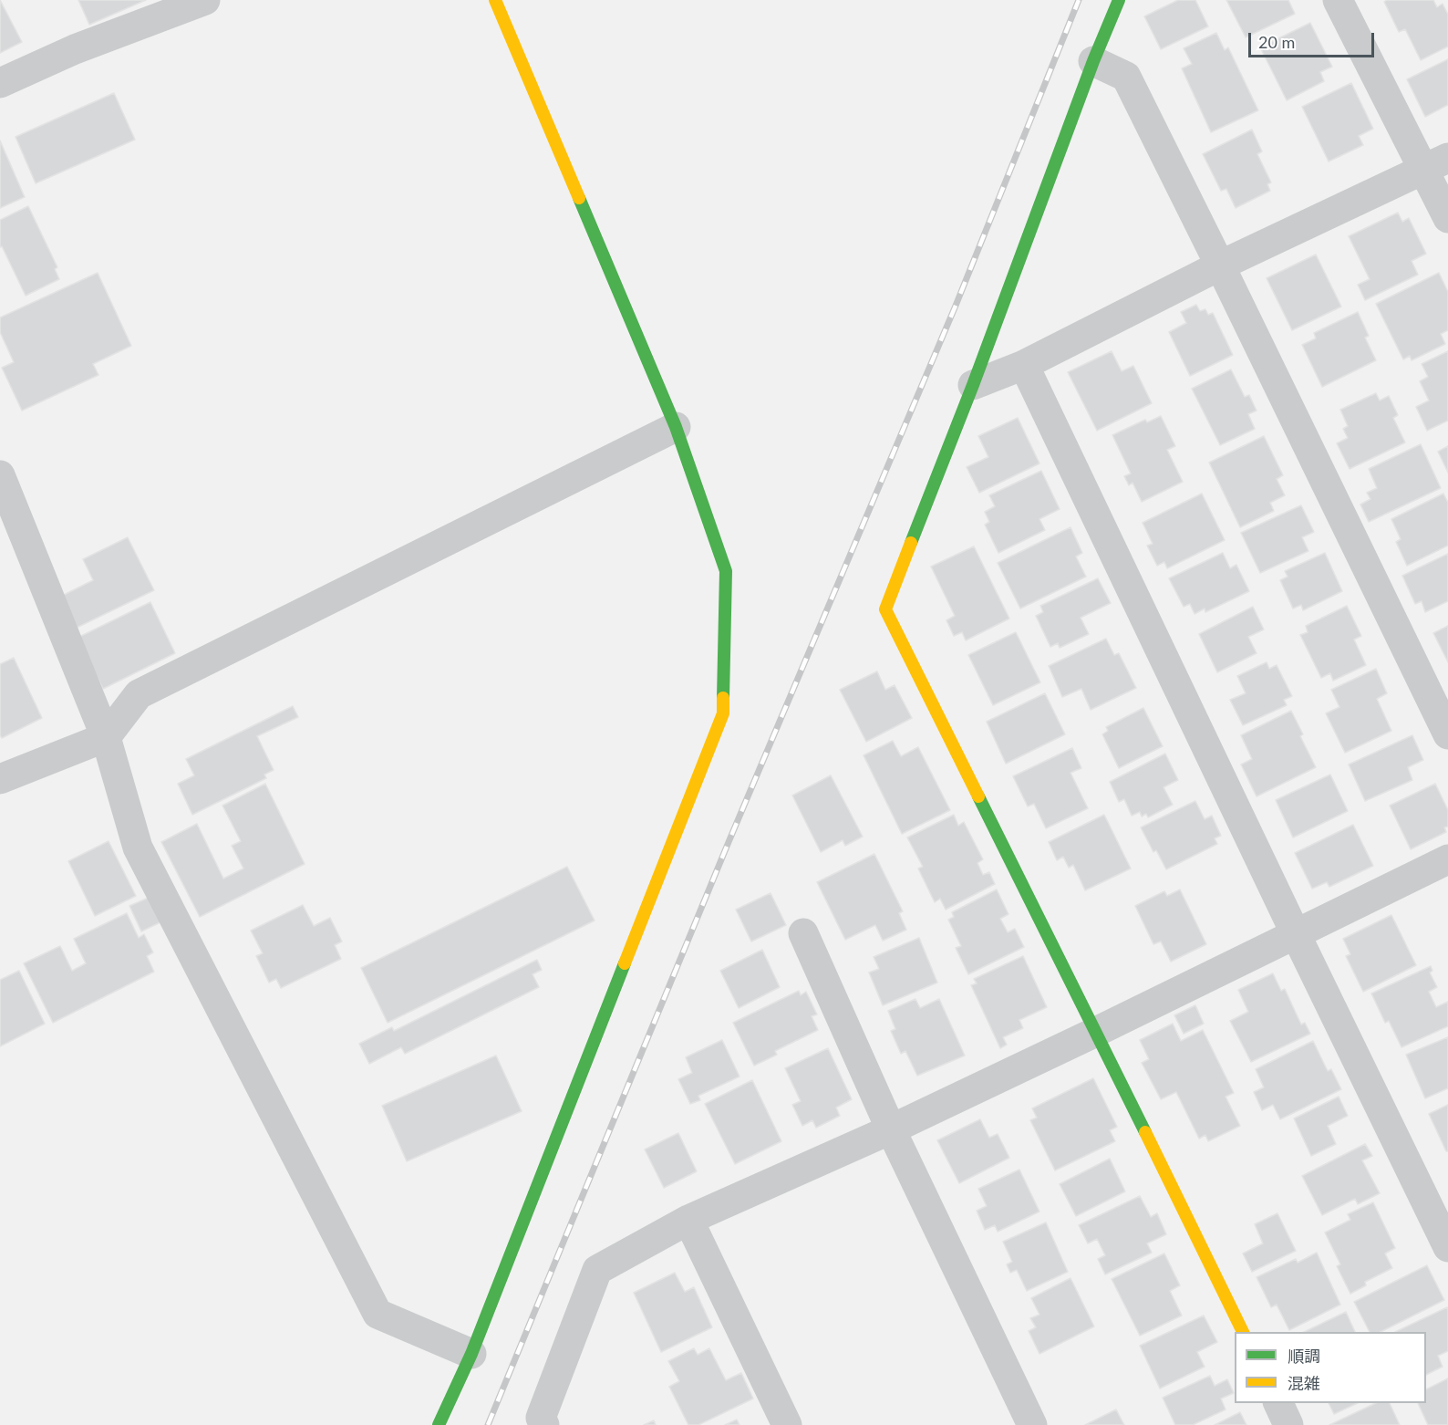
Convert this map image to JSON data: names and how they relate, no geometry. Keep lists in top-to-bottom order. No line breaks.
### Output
{"legend":["順調","混雑"],"scale_bar":"20 m"}
